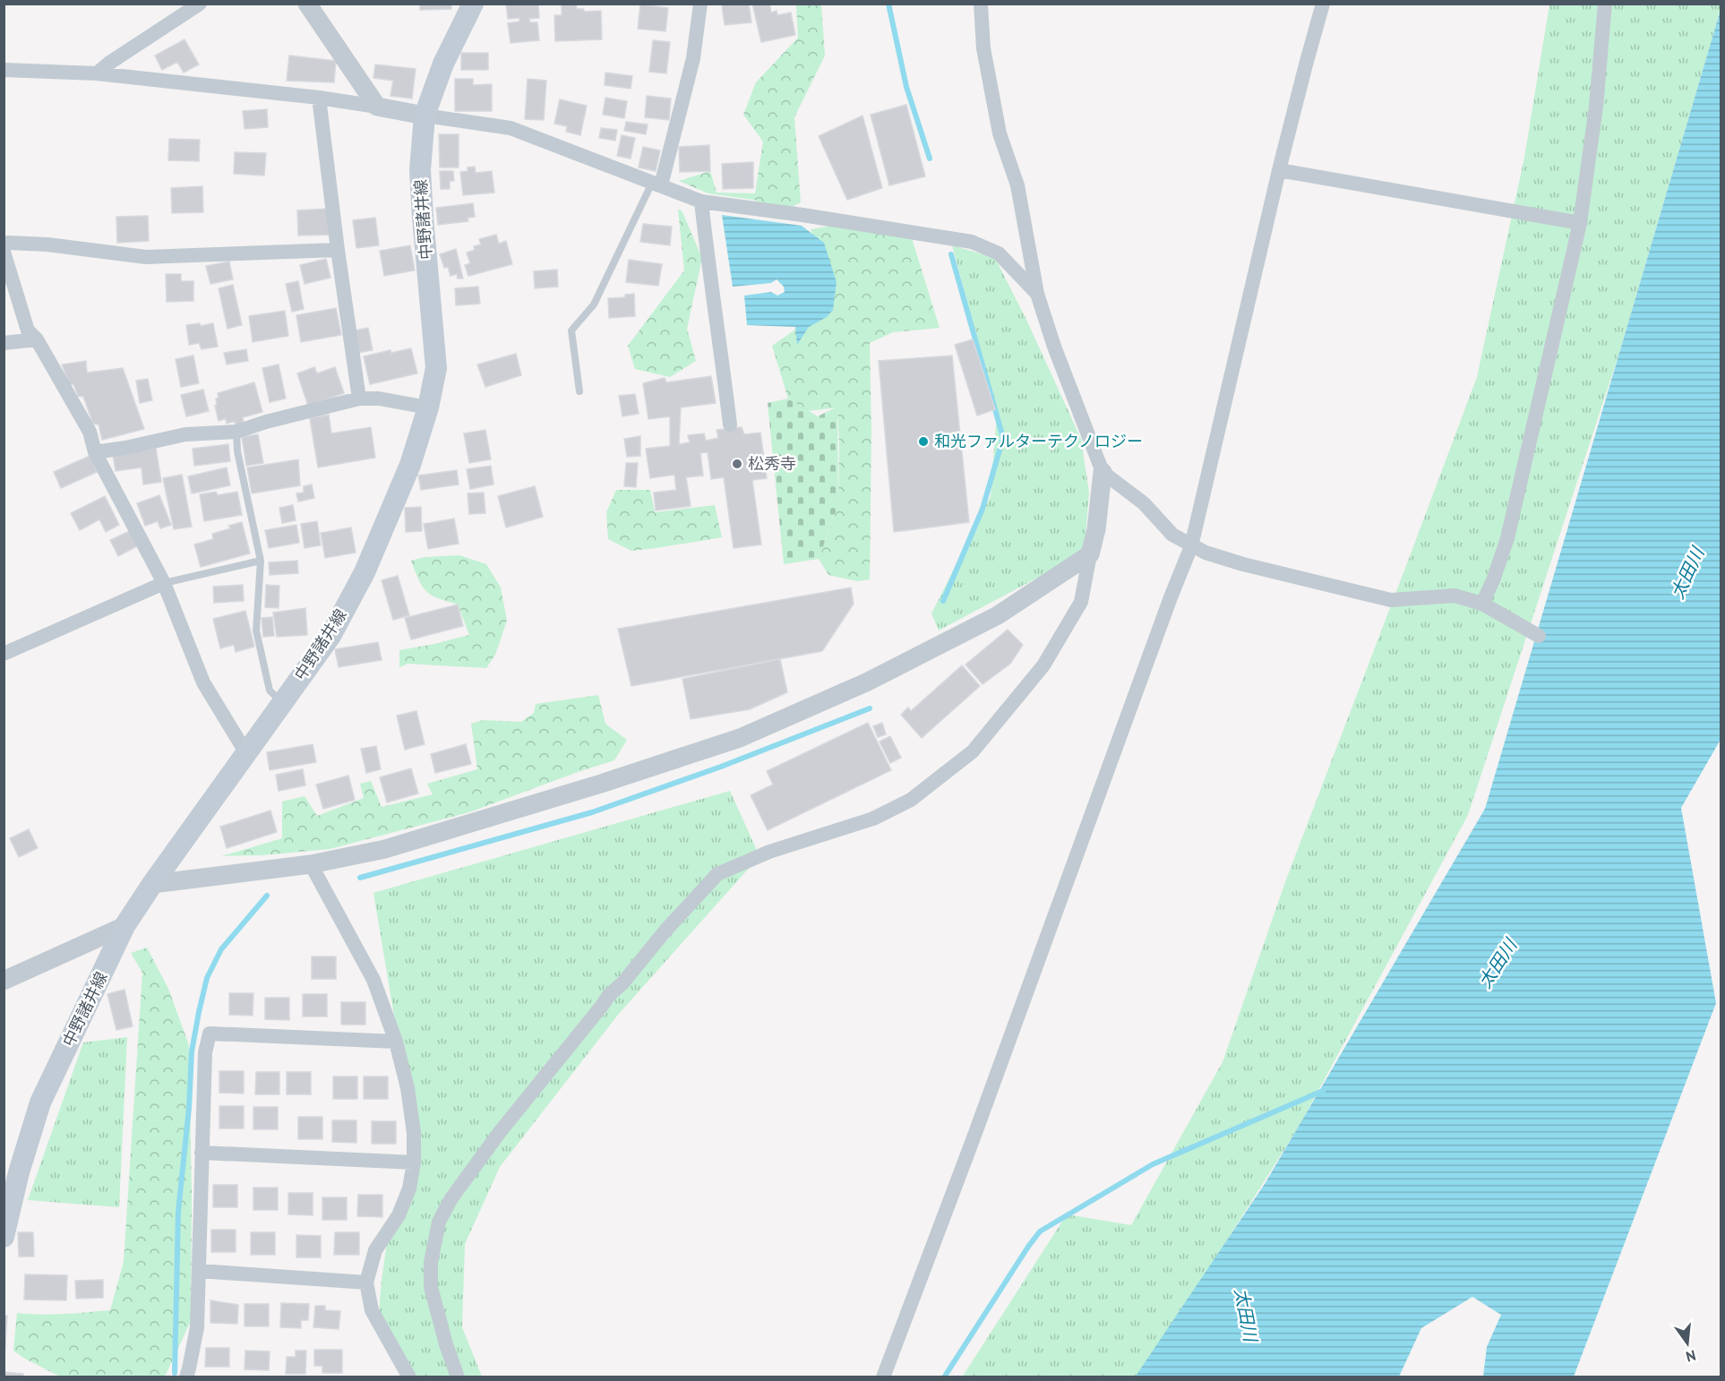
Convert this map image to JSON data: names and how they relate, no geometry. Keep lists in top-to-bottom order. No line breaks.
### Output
{"streets":{"main road":["中野諸井線"]},"water":["太田川"],"places":["和光ファルターテクノロジー","松秀寺"],"north":"bottom"}
